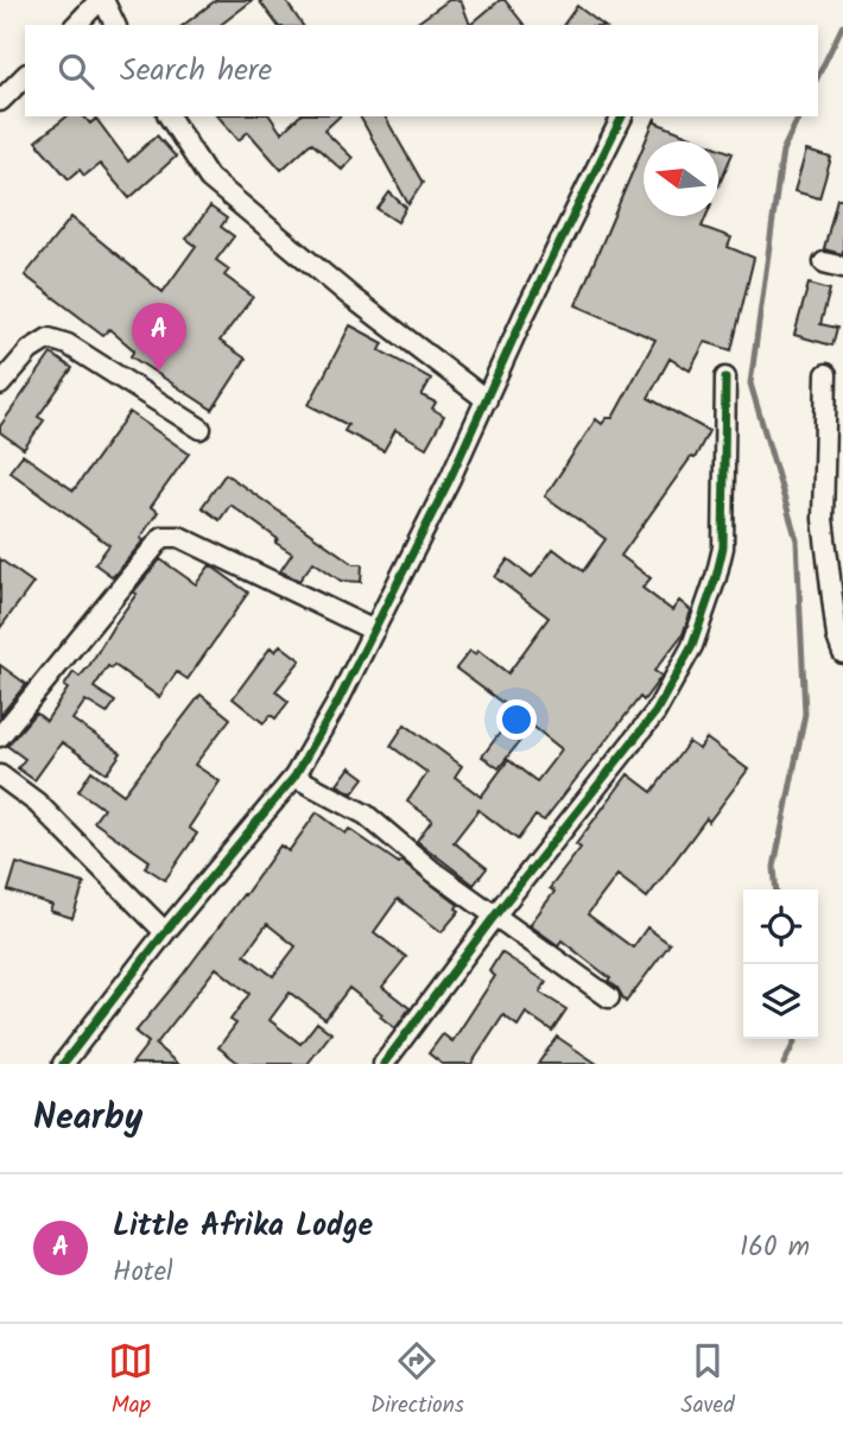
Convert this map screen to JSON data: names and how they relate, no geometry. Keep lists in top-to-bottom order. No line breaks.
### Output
{"north":"left","page":{"search":"Search here","pins":"A","heading":"Nearby","list":[{"mark":"A","name":"Little Afrika Lodge","note":"Hotel","value":"160 m"}],"nav":["Map","Directions","Saved"]}}
